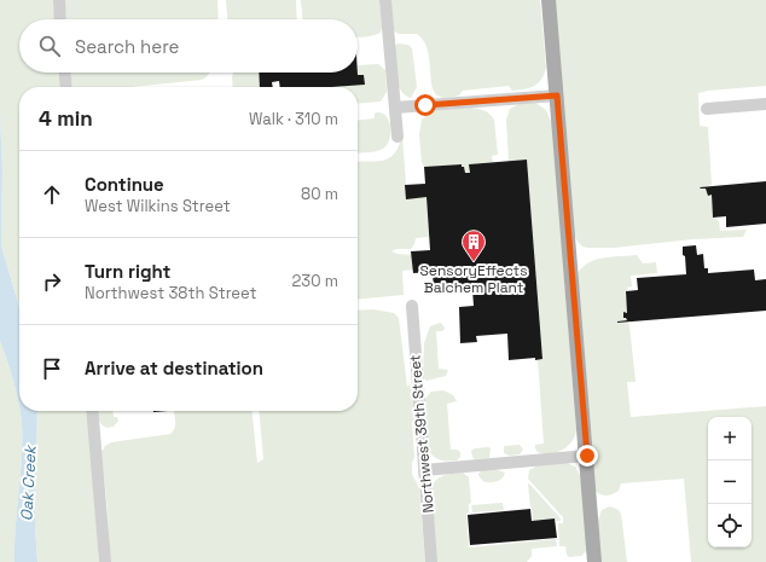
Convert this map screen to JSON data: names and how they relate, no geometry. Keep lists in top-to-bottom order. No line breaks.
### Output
{"streets":{"street":["Northwest 39th Street"]},"water":["Oak Creek"],"places":{"building":["SensoryEffects Balchem Plant"]},"page":{"search":"Search here","heading":["4 min","Walk · 310 m"],"list":[["Continue","West Wilkins Street","80 m"],["Turn right","Northwest 38th Street","230 m"],"Arrive at destination"],"map_buttons":["+","−"]}}
